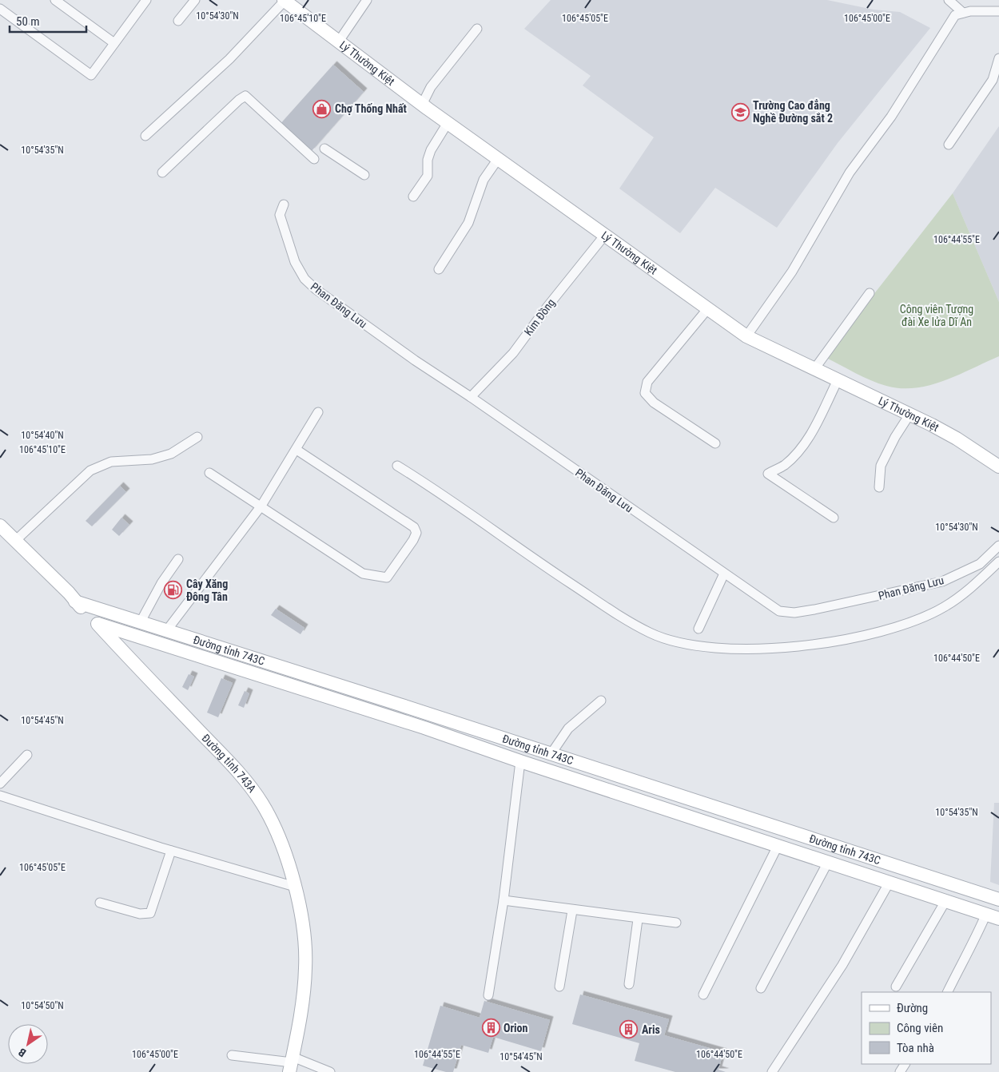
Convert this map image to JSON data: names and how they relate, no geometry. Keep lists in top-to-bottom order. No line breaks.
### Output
{"streets":{"main road":["Lý Thường Kiệt","Đường tỉnh 743C","Đường tỉnh 743A"],"street":["Phan Đăng Lưu","Kim Đồng"]},"crossings":[["Lý Thường Kiệt","Kim Đồng"],["Phan Đăng Lưu","Kim Đồng"],["Đường tỉnh 743C","Đường tỉnh 743A"]],"parks":["Công viên Tượng đài Xe lửa Dĩ An"],"places":{"shop":["Chợ Thống Nhất"],"school or university":["Trường Cao đẳng Nghề Đường sắt 2"],"fuel station":["Cây Xăng Đông Tân"],"building":["Orion","Aris"]},"legend":["Đường","Công viên","Tòa nhà"],"scale_bar":"50 m","north":"bottom left","coordinates":["10°54'30\"N","106°45'10\"E","106°45'05\"E","106°45'00\"E","10°54'35\"N","106°44'55\"E","10°54'40\"N","106°44'50\"E","10°54'45\"N","10°54'50\"N"]}
